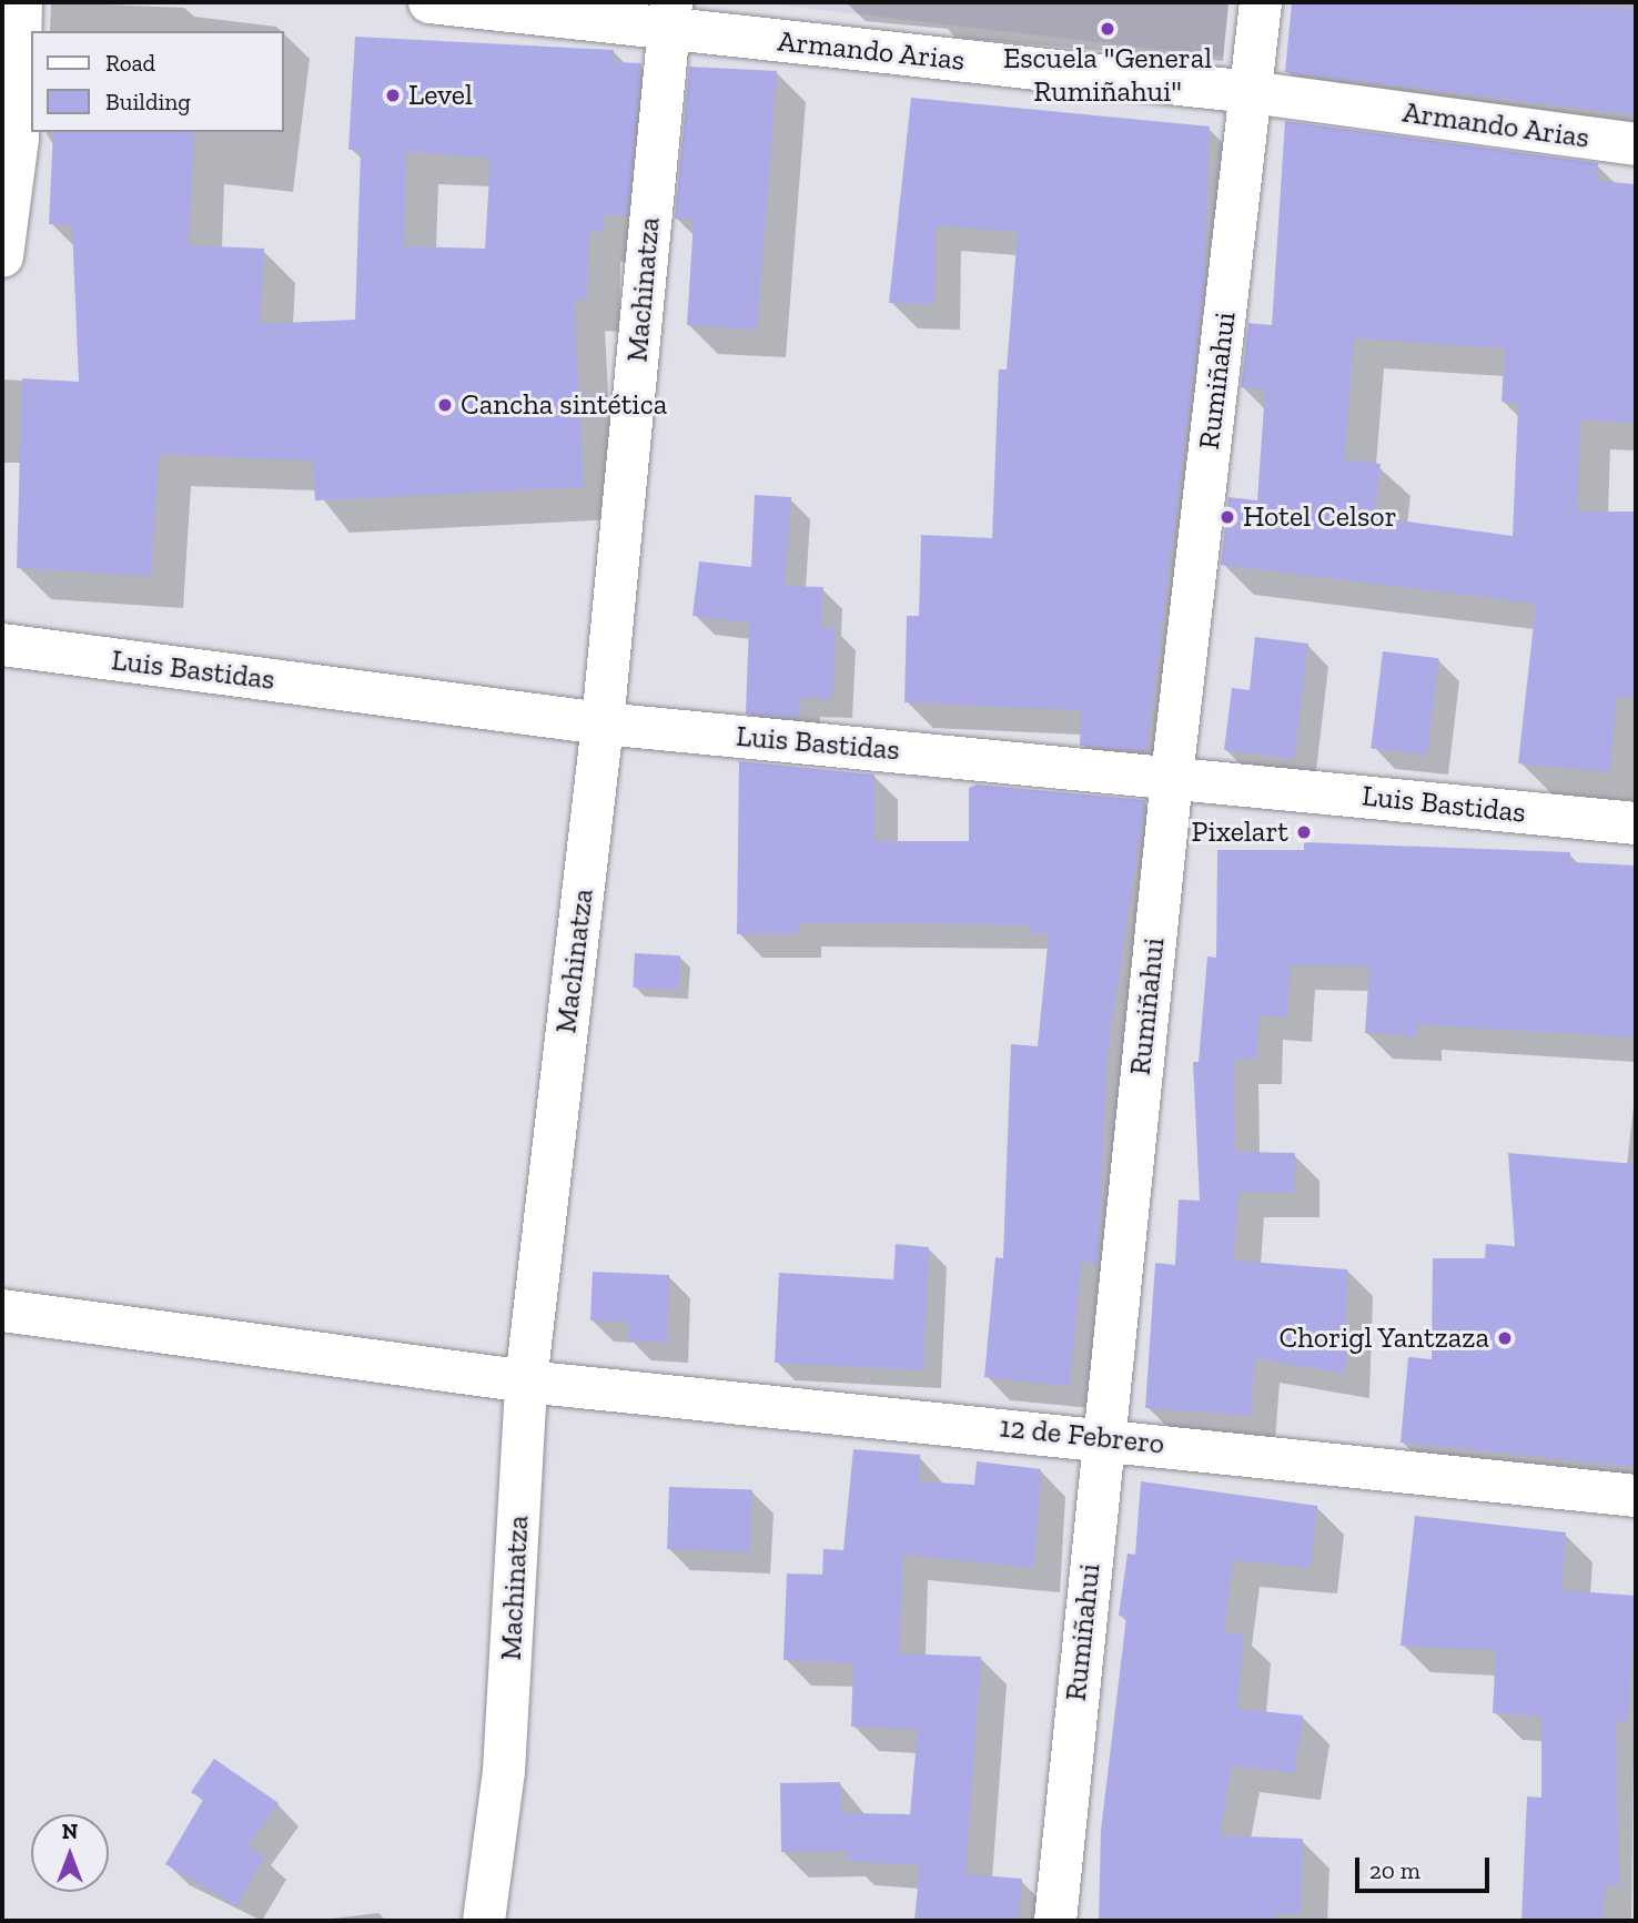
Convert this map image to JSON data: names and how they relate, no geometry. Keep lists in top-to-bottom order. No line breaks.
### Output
{"streets":{"street":["Armando Arias","Machinatza","Rumiñahui","Luis Bastidas","12 de Febrero"]},"crossings":[["Armando Arias","Machinatza"],["Armando Arias","Rumiñahui"],["Machinatza","Luis Bastidas"],["Machinatza","12 de Febrero"],["Rumiñahui","Luis Bastidas"],["Rumiñahui","12 de Febrero"]],"places":["Escuela \"General Rumiñahui\"","Level","Cancha sintética","Hotel Celsor","Pixelart","Chorigl Yantzaza"],"legend":["Road","Building"],"scale_bar":"20 m","north":"top"}
